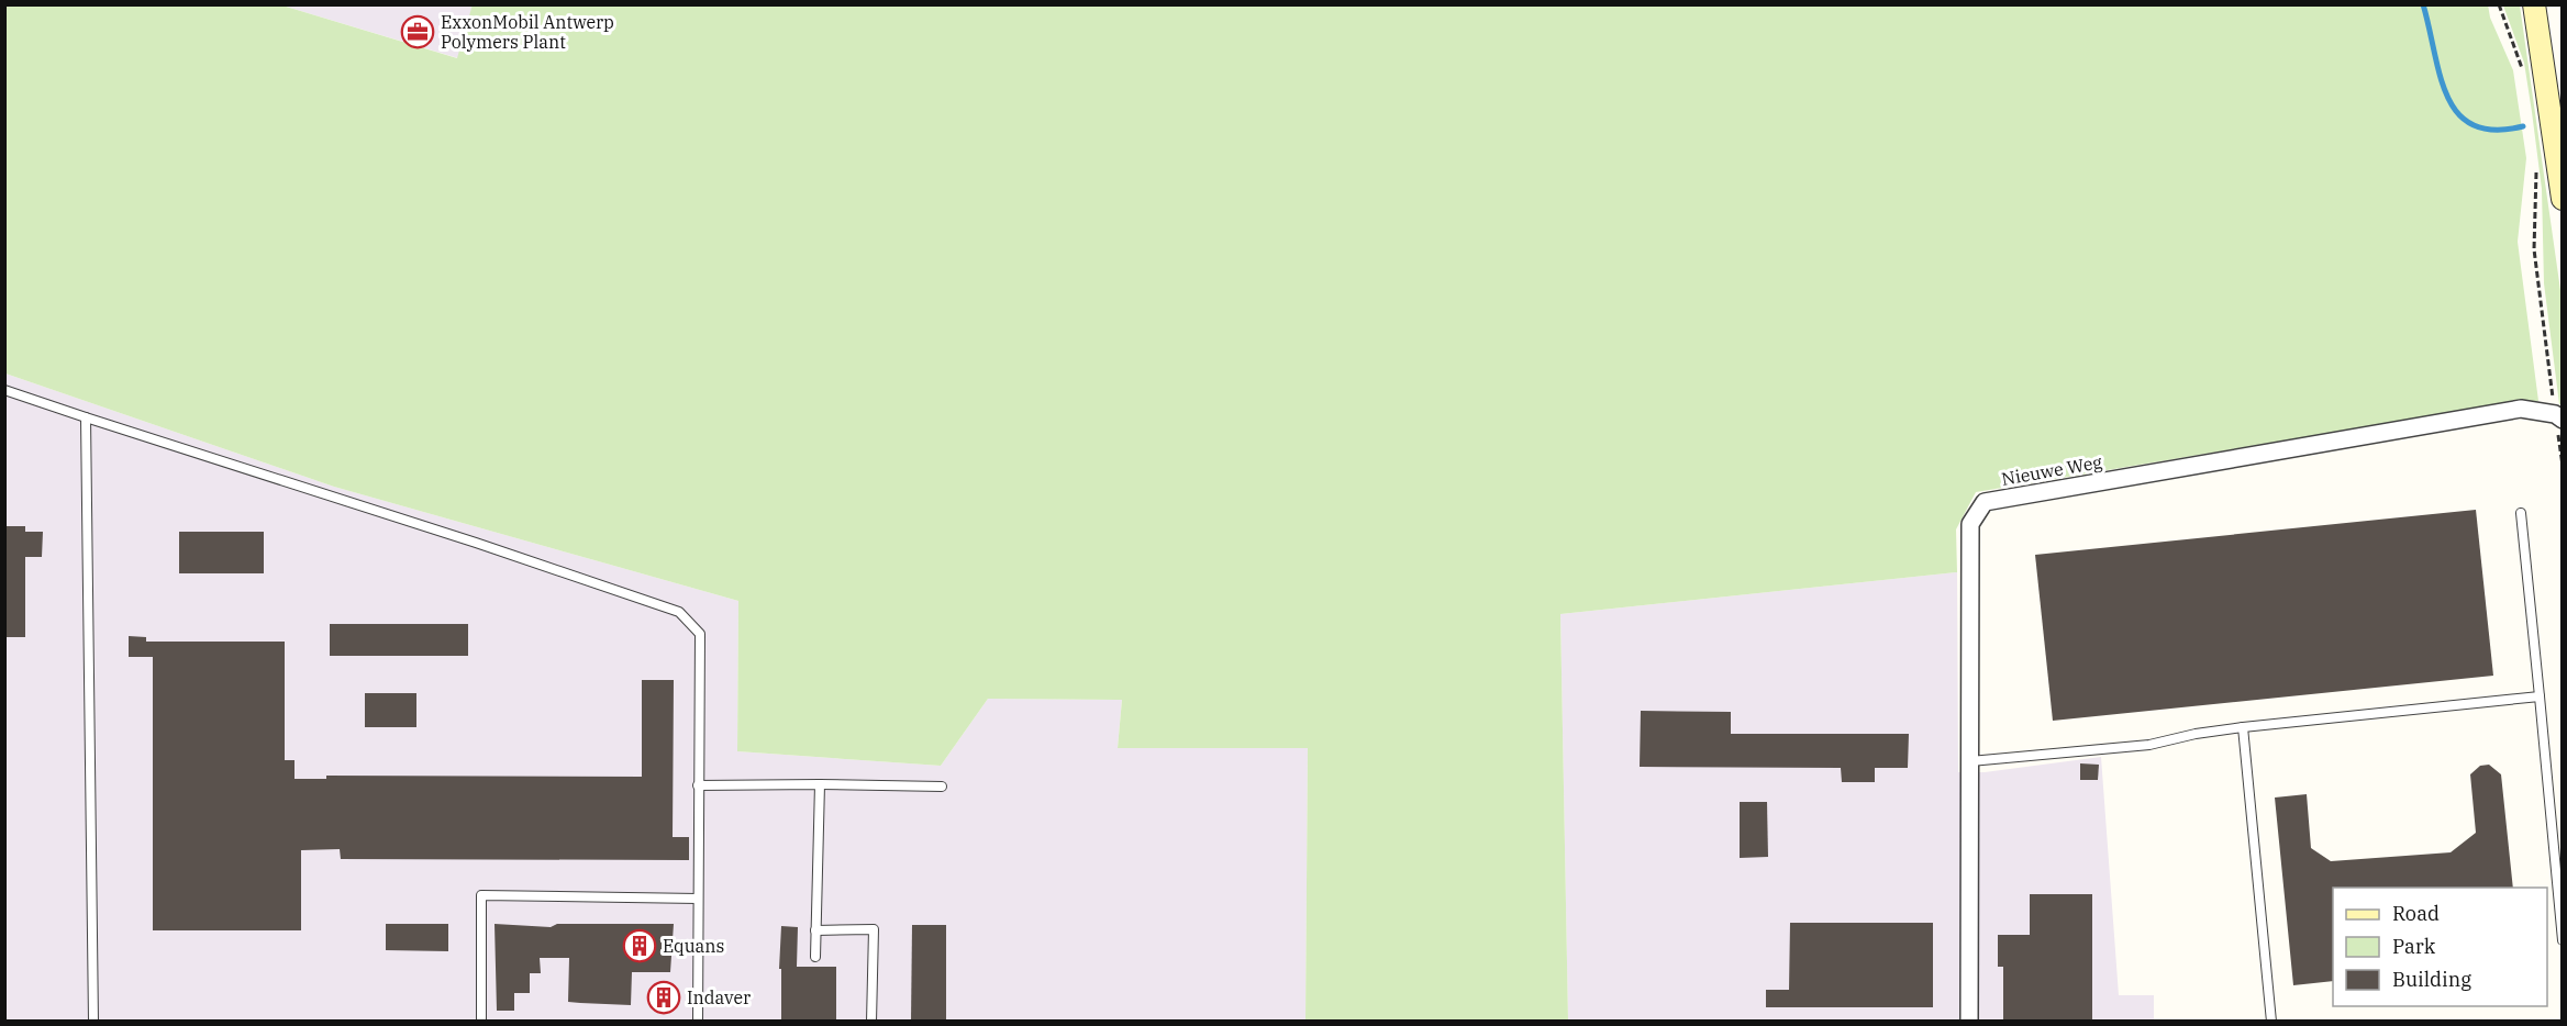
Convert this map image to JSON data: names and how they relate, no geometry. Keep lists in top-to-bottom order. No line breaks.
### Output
{"streets":{"street":["Nieuwe Weg"]},"places":{"office":["ExxonMobil Antwerp Polymers Plant"],"building":["Equans","Indaver"]},"legend":["Road","Park","Building"]}
